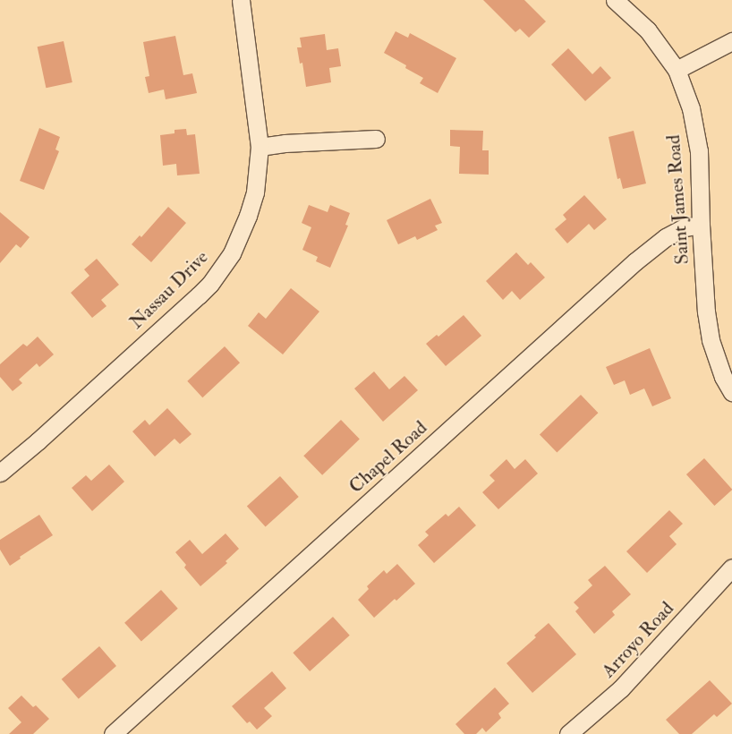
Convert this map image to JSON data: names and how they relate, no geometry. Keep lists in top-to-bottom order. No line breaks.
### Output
{"streets":{"street":["Saint James Road","Nassau Drive","Chapel Road","Arroyo Road"]},"crossings":[["Saint James Road","Chapel Road"]]}
